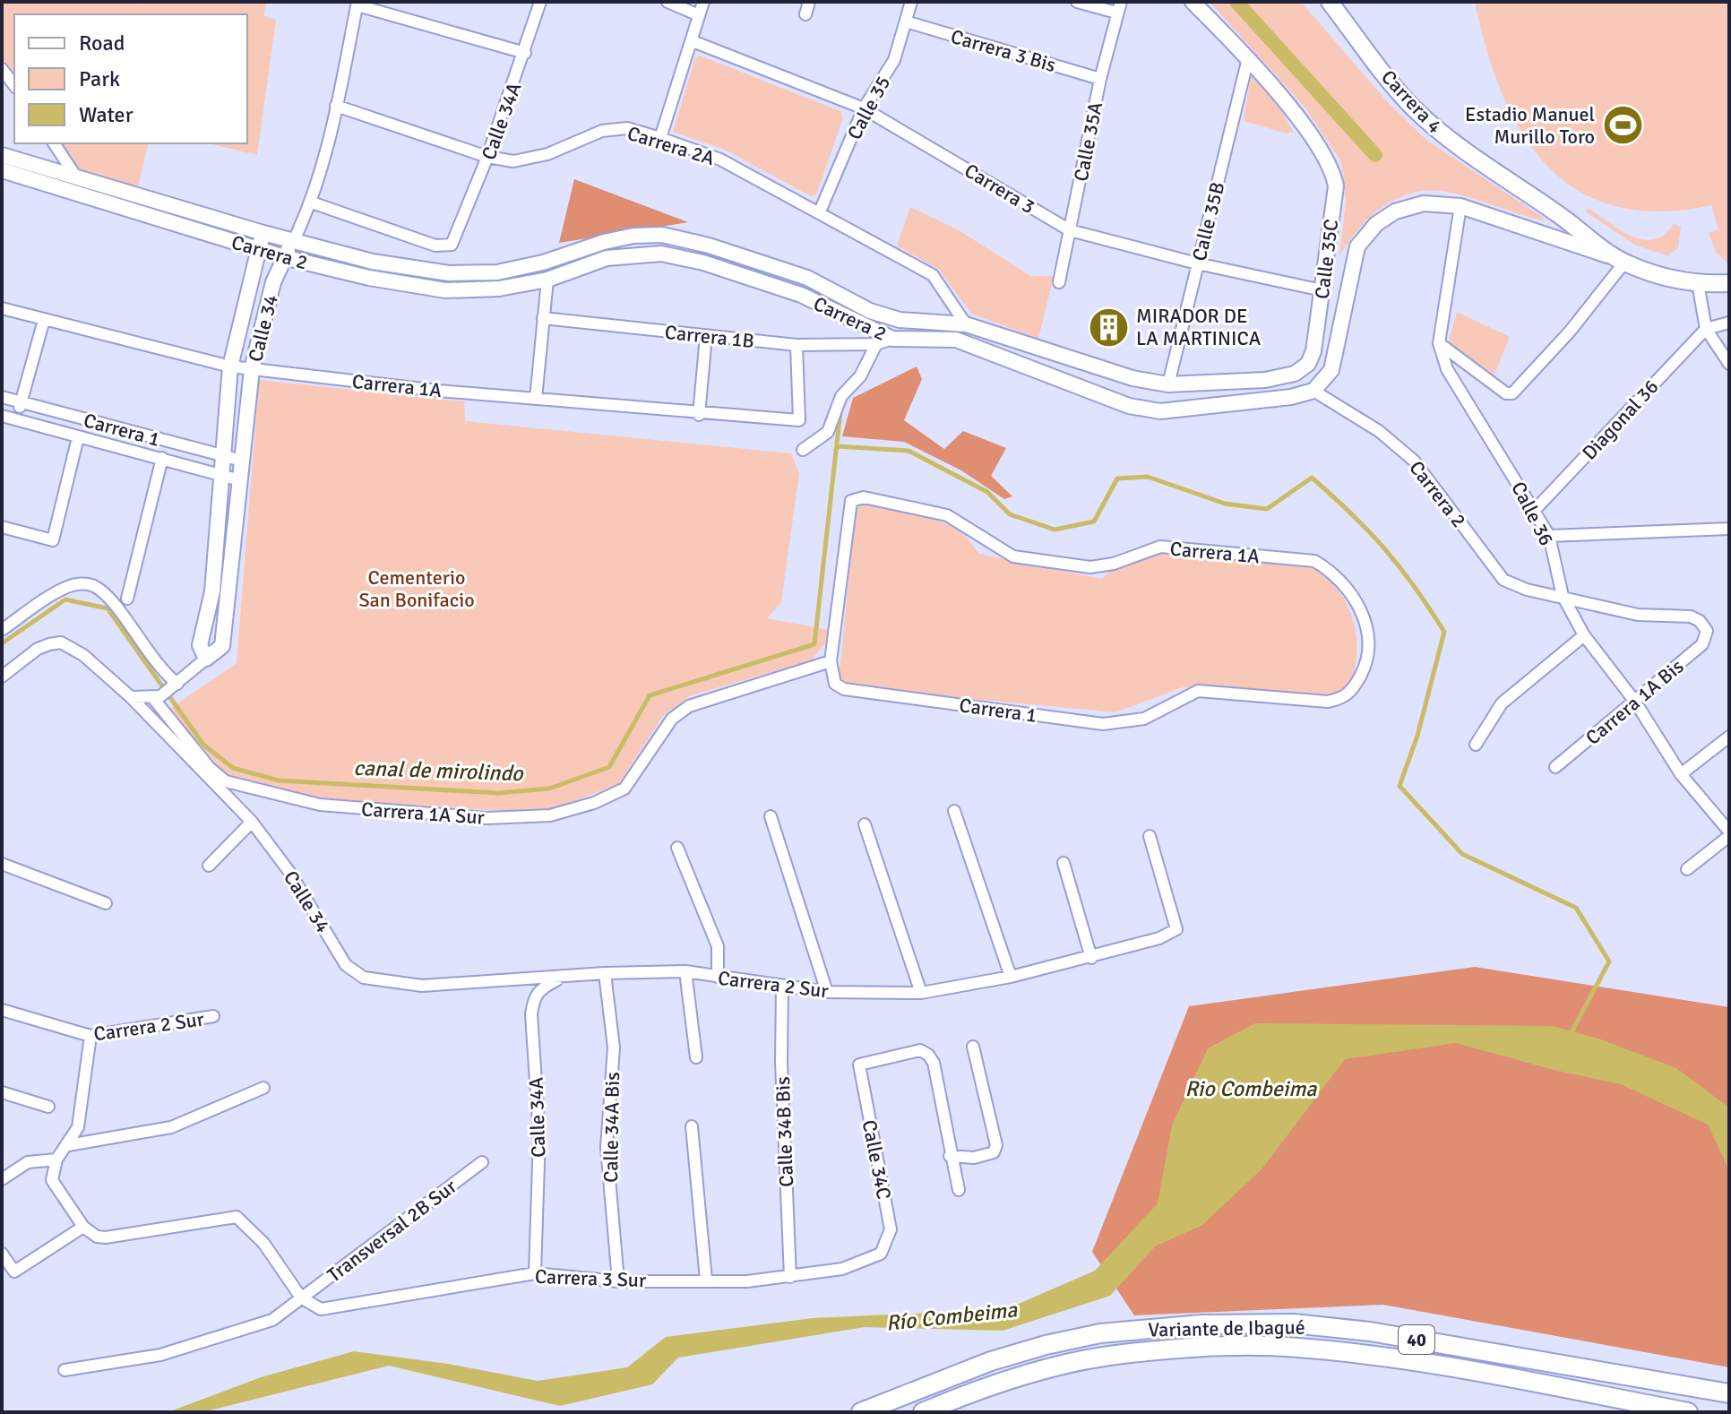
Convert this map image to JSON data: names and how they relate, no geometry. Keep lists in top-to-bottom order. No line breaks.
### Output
{"streets":{"highway":["Variante de Ibagué","40"],"main road":["Carrera 4"],"street":["Carrera 3 Bis","Calle 35","Calle 34A","Calle 35A","Carrera 2A","Carrera 3","Calle 35B","Carrera 2","Calle 35C","Calle 34","Carrera 1B","Carrera 1A","Diagonal 36","Carrera 1","Calle 36","Carrera 1A Bis","Carrera 1A Sur","Carrera 2 Sur","Calle 34A Bis","Calle 34B Bis","Calle 34C","Transversal 2B Sur","Carrera 3 Sur"]},"crossings":[["Carrera 3 Bis","Calle 35"],["Carrera 3 Bis","Calle 35A"],["Carrera 4","Calle 35C"],["Carrera 4","Calle 36"],["Calle 35","Carrera 2A"],["Calle 35","Carrera 3"],["Calle 34A","Carrera 2A"],["Calle 34A","Calle 34"],["Calle 34A","Carrera 2 Sur"],["Calle 34A","Carrera 3 Sur"],["Calle 35A","Carrera 3"],["Carrera 2A","Carrera 2"],["Carrera 2A","Calle 34"],["Carrera 3","Calle 35B"],["Carrera 3","Calle 35C"],["Calle 35B","Carrera 2"],["Calle 35B","Calle 35C"],["Carrera 2","Calle 35C"],["Carrera 2","Calle 34"],["Carrera 2","Calle 36"],["Carrera 2","Carrera 1A Bis"],["Calle 34","Carrera 1A"],["Calle 34","Carrera 1"],["Calle 34","Carrera 1A Sur"],["Calle 34","Carrera 2 Sur"],["Carrera 1B","Carrera 1A"],["Carrera 1A","Carrera 1"],["Carrera 1A","Carrera 1A Sur"],["Diagonal 36","Calle 36"],["Carrera 1","Carrera 1A Sur"],["Calle 36","Carrera 1A Bis"],["Carrera 2 Sur","Calle 34A Bis"],["Carrera 2 Sur","Calle 34B Bis"],["Calle 34A Bis","Carrera 3 Sur"],["Calle 34B Bis","Carrera 3 Sur"],["Calle 34C","Carrera 3 Sur"],["Transversal 2B Sur","Carrera 3 Sur"]],"water":["canal de mirolindo","Rio Combeima","Río Combeima"],"parks":["Cementerio San Bonifacio"],"places":{"sports":["Estadio Manuel Murillo Toro"],"building":["MIRADOR DE LA MARTINICA"]},"legend":["Road","Park","Water"]}
